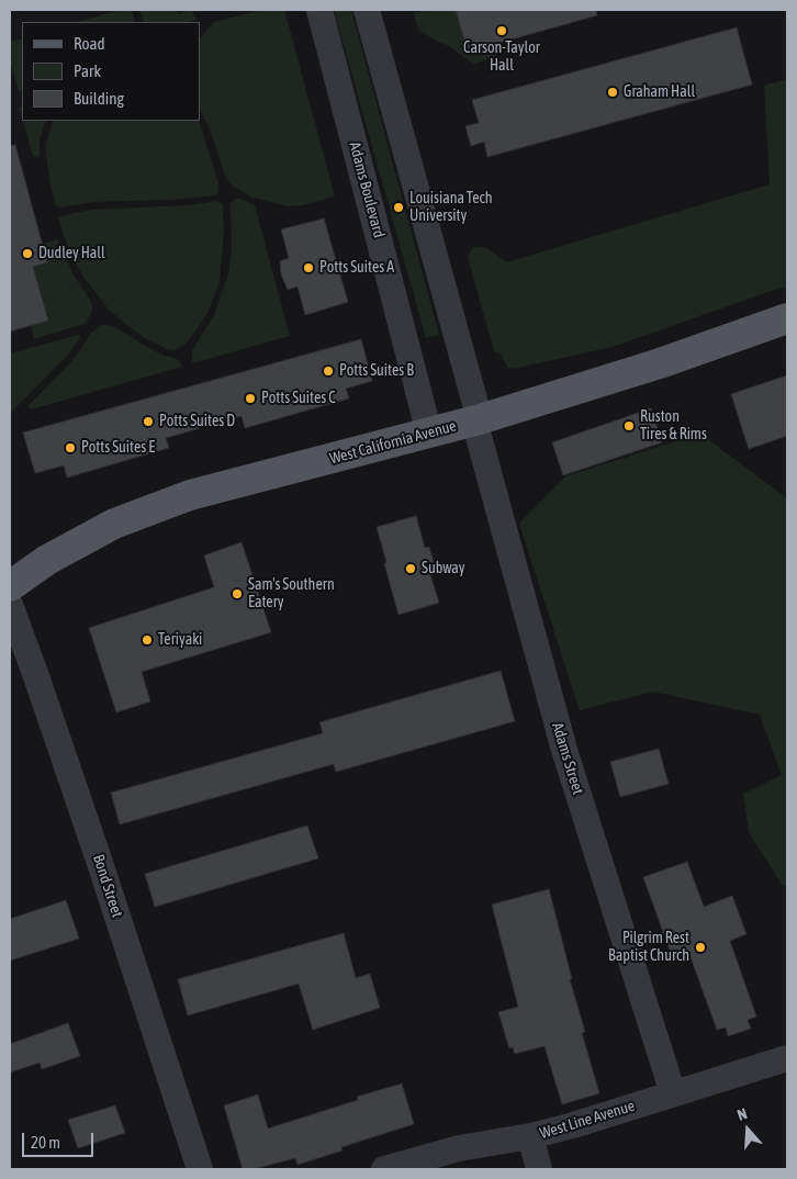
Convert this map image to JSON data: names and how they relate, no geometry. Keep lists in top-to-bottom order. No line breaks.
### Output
{"streets":{"main road":["West California Avenue"],"street":["Adams Boulevard","Adams Street","Bond Street","West Line Avenue"]},"crossings":[["Adams Boulevard","West California Avenue"],["West California Avenue","Adams Street"],["Adams Street","West Line Avenue"]],"places":["Carson-Taylor Hall","Graham Hall","Louisiana Tech University","Dudley Hall","Potts Suites A","Potts Suites B","Potts Suites C","Potts Suites D","Ruston Tires & Rims","Potts Suites E","Subway","Sam's Southern Eatery","Teriyaki","Pilgrim Rest Baptist Church"],"legend":["Road","Park","Building"],"scale_bar":"20 m","north":"top"}
